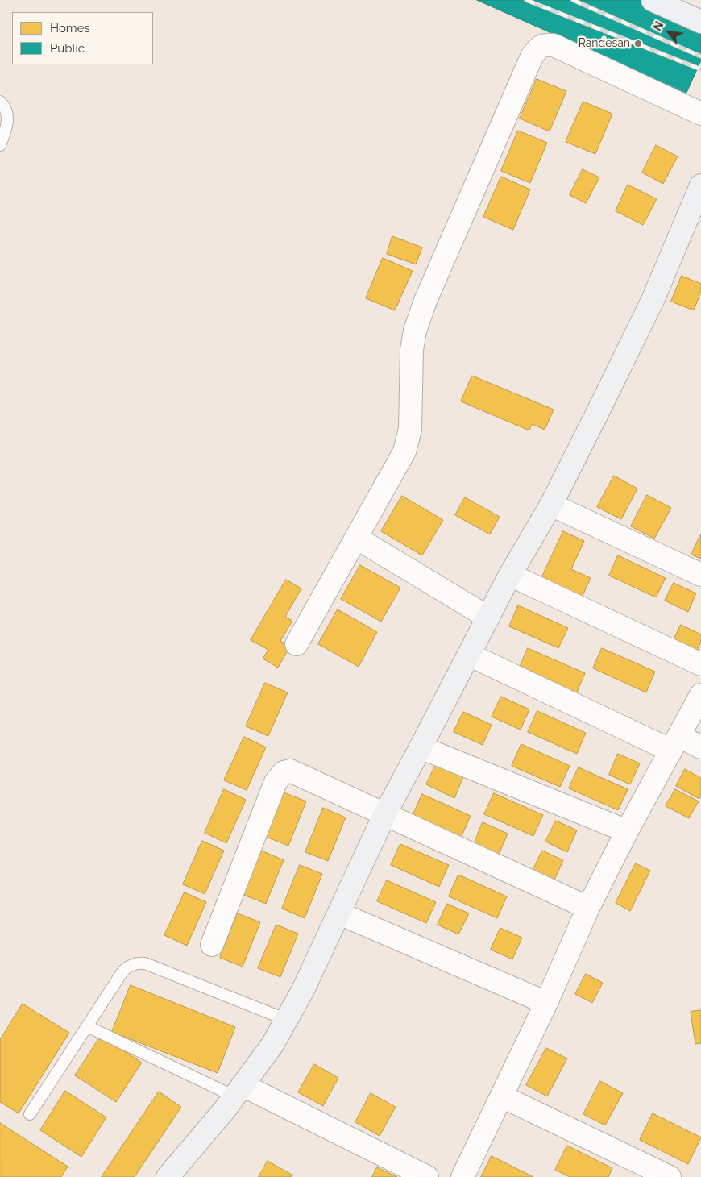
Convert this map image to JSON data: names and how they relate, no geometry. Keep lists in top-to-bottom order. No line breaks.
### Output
{"places":["Randesan"],"legend":["Homes","Public"],"north":"top left"}
